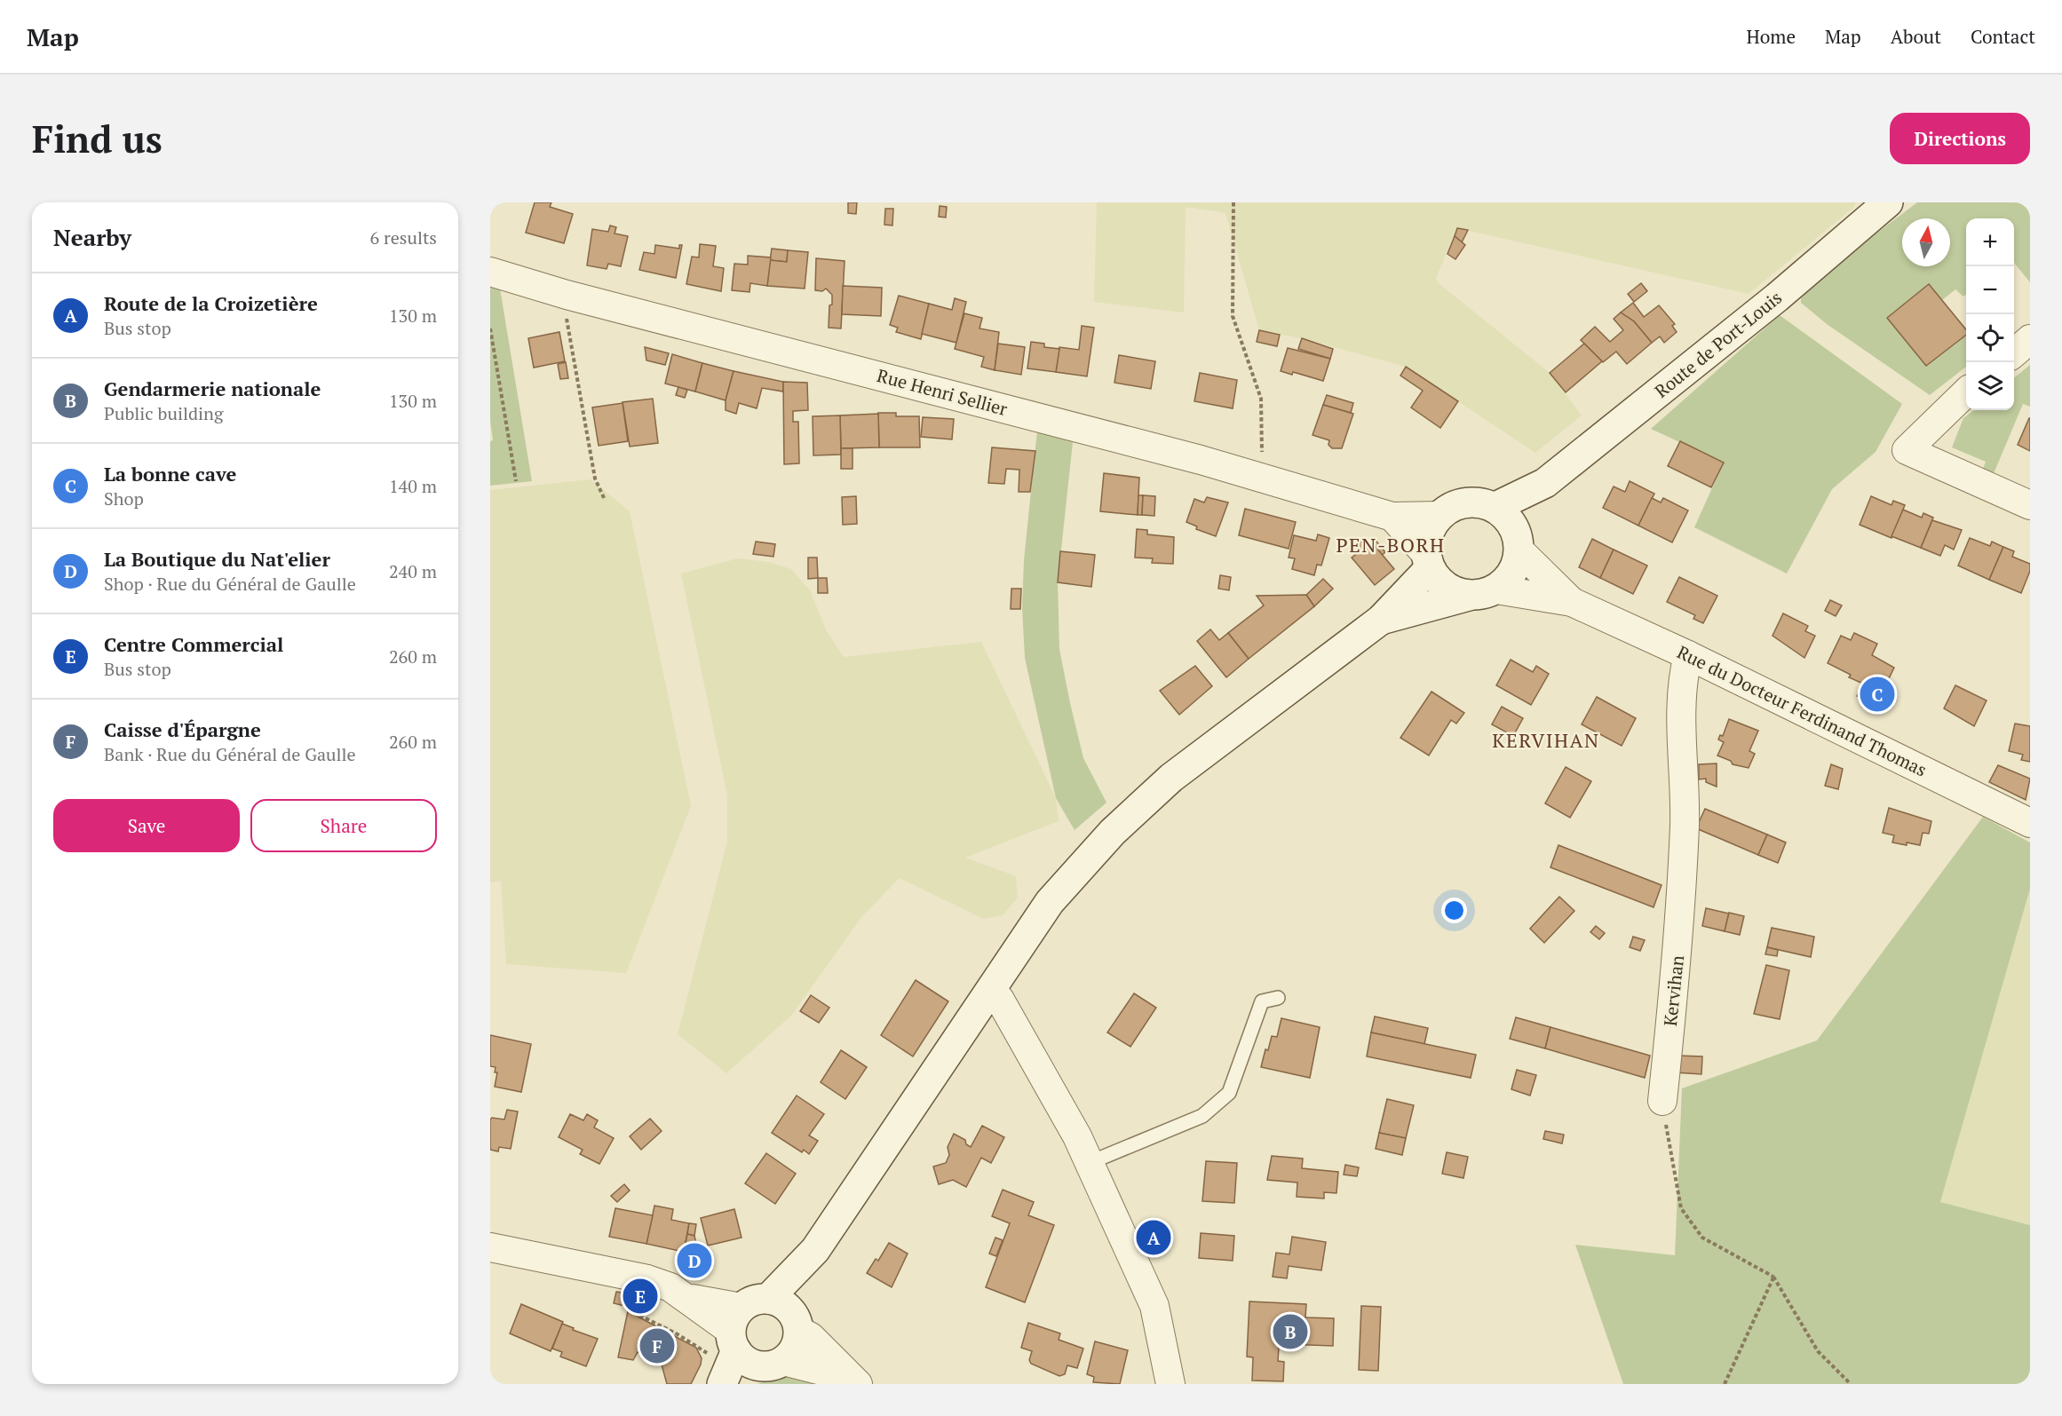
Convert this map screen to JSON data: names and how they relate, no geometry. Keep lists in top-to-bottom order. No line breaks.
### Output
{"streets":{"main road":["Route de Port-Louis"],"street":["Rue Henri Sellier","Rue du Docteur Ferdinand Thomas","Kervihan"]},"crossings":[["Rue Henri Sellier","Rue du Docteur Ferdinand Thomas"],["Rue du Docteur Ferdinand Thomas","Kervihan"]],"districts":["PEN-BORH","KERVIHAN"],"north":"top","page":{"header":"Map","nav":["Home","Map","About","Contact"],"buttons":["Directions",["Save","Share"]],"title":"Find us","heading":["Nearby","6 results"],"map_buttons":["+","−"],"list":[{"mark":"A","name":"Route de la Croizetière","note":"Bus stop","value":"130 m"},{"mark":"B","name":"Gendarmerie nationale","note":"Public building","value":"130 m"},{"mark":"C","name":"La bonne cave","note":"Shop","value":"140 m"},{"mark":"D","name":"La Boutique du Nat'elier","note":"Shop · Rue du Général de Gaulle","value":"240 m"},{"mark":"E","name":"Centre Commercial","note":"Bus stop","value":"260 m"},{"mark":"F","name":"Caisse d'Épargne","note":"Bank · Rue du Général de Gaulle","value":"260 m"}],"pins":["C","A","D","E","B","F"]}}
